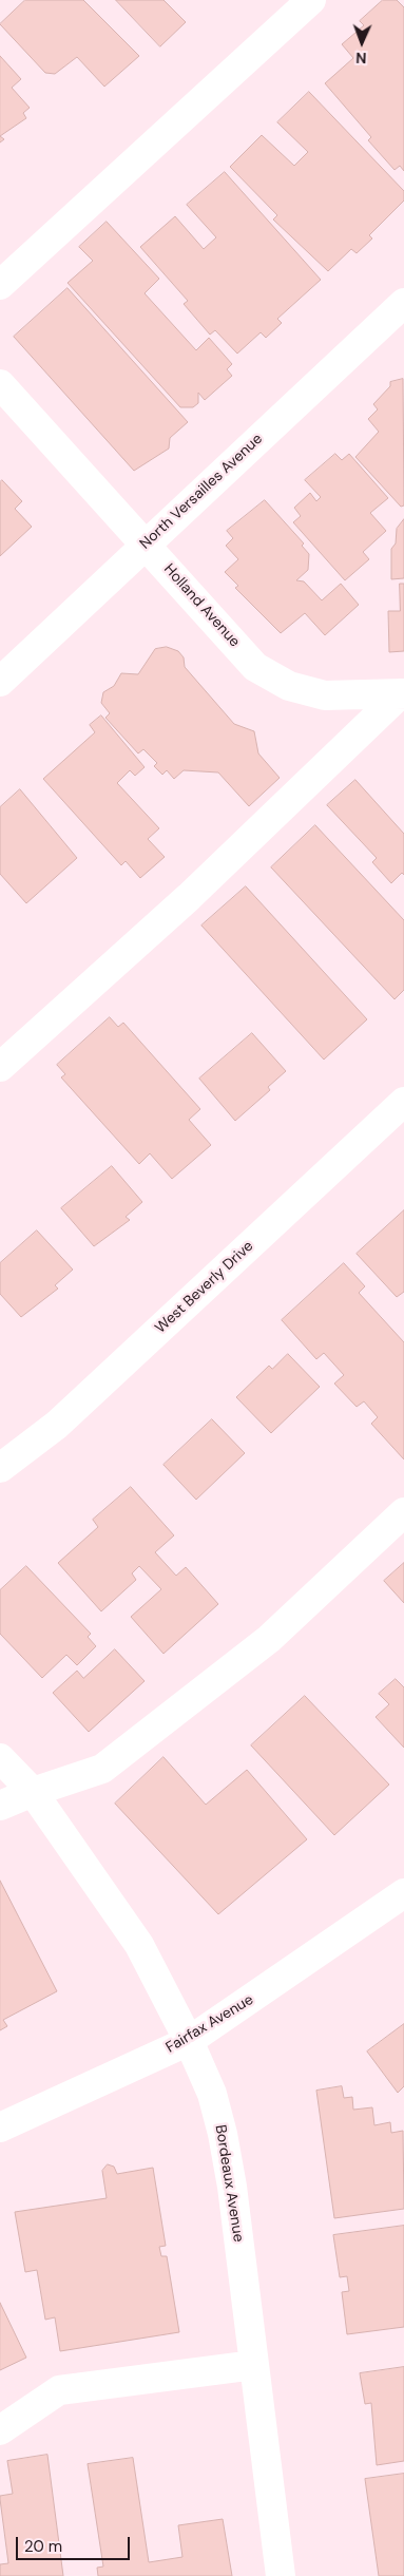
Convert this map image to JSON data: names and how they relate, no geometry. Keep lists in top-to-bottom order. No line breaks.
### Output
{"streets":{"street":["North Versailles Avenue","Holland Avenue","West Beverly Drive","Fairfax Avenue","Bordeaux Avenue"]},"crossings":[["North Versailles Avenue","Holland Avenue"],["Fairfax Avenue","Bordeaux Avenue"]],"scale_bar":"20 m","north":"bottom"}
